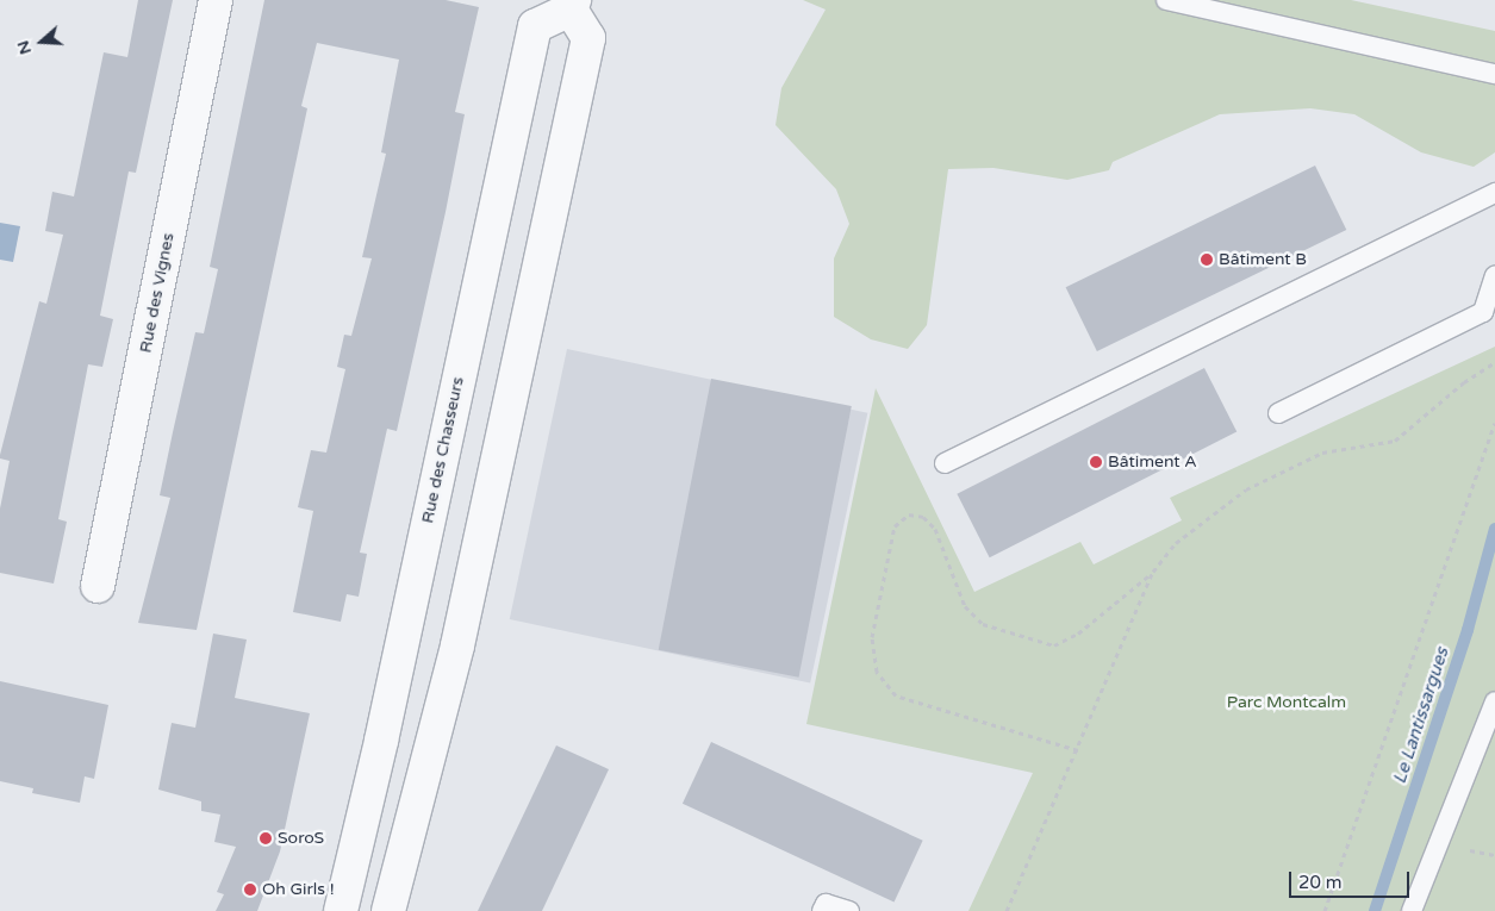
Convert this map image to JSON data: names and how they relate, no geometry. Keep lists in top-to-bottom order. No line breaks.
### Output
{"streets":{"street":["Rue des Vignes","Rue des Chasseurs"]},"water":["Le Lantissargues"],"parks":["Parc Montcalm"],"places":["Bâtiment B","Bâtiment A","SoroS","Oh Girls !"],"scale_bar":"20 m","north":"left"}
